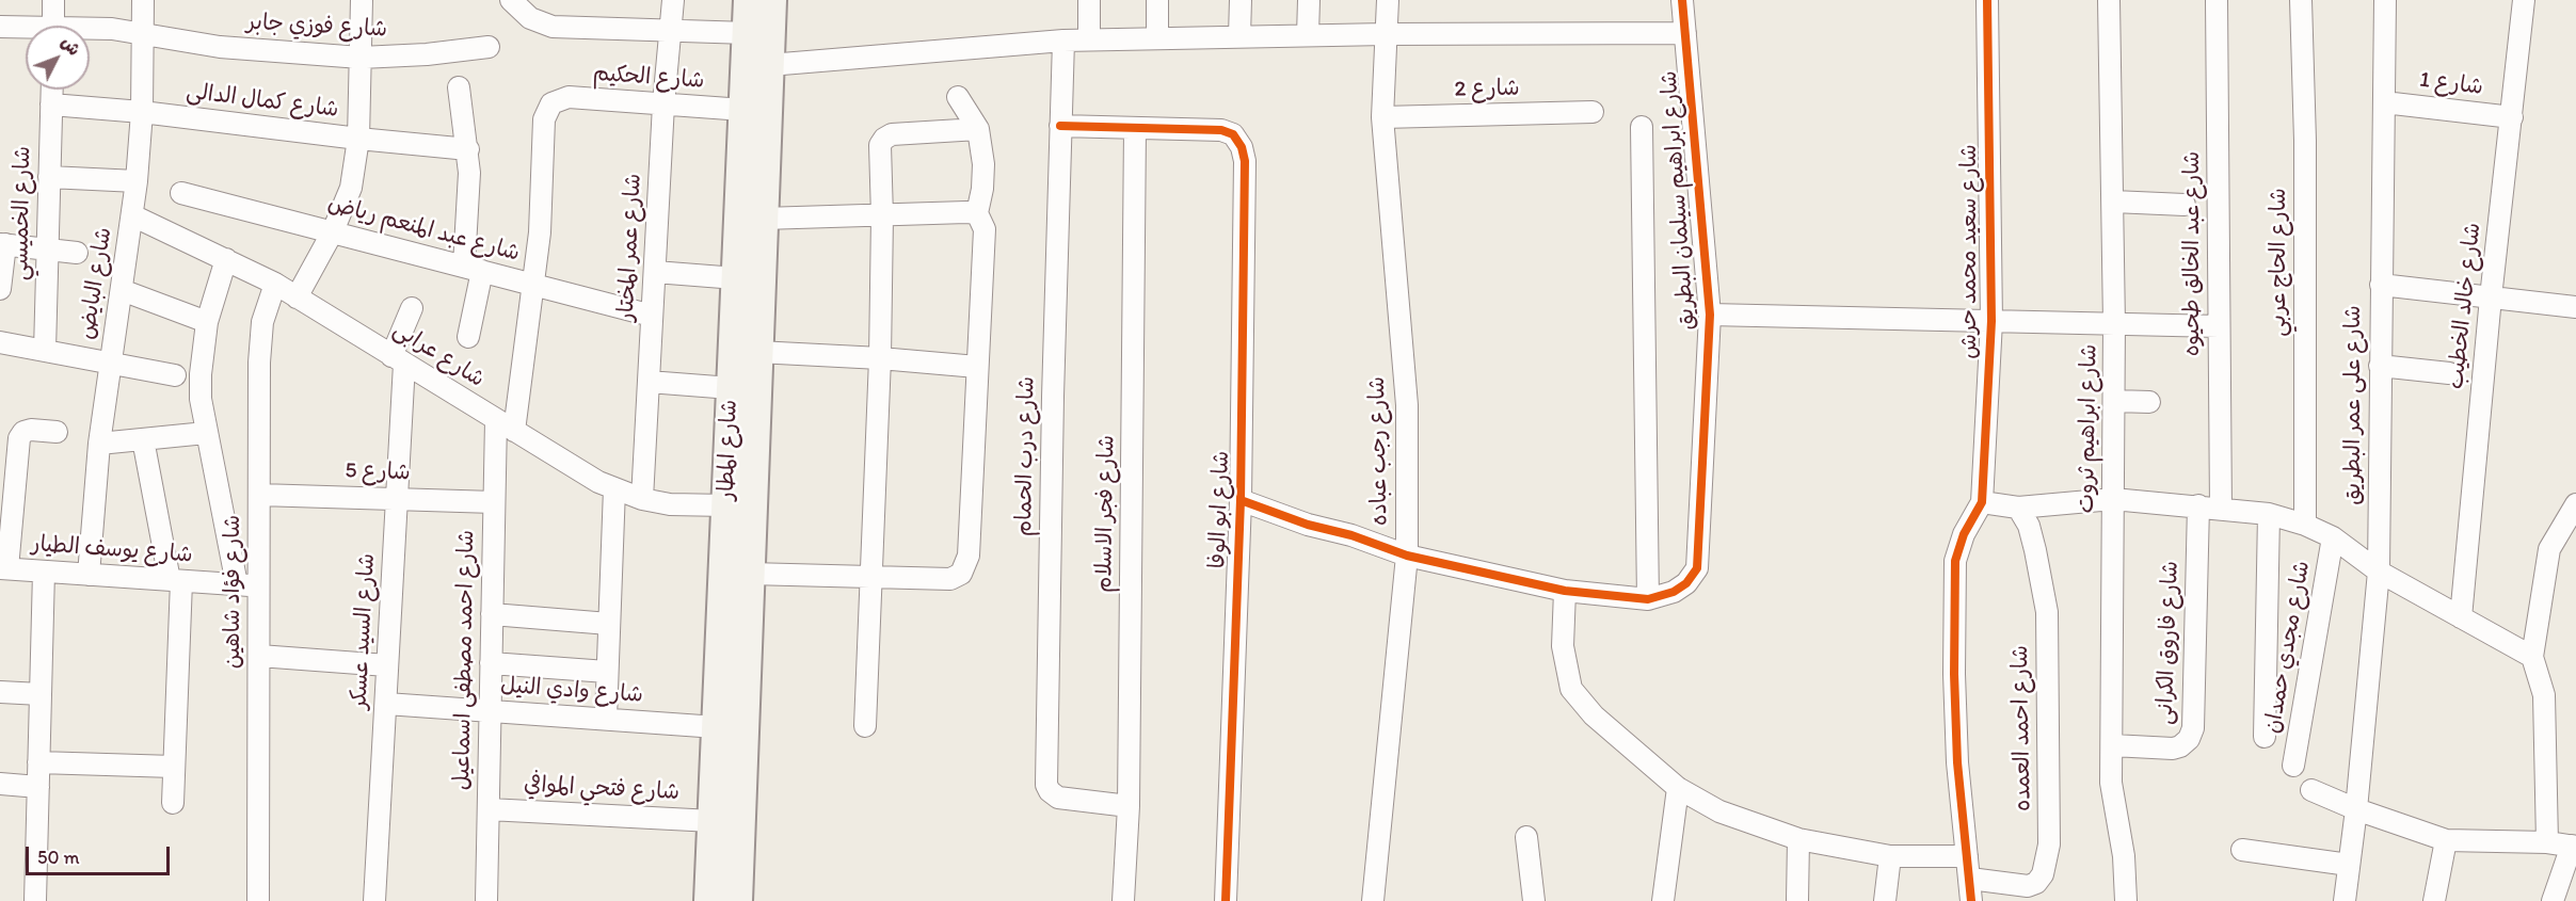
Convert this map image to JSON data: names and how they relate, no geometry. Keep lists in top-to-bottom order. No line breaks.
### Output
{"streets":{"street":["شارع فوزي جابر","شارع الحكيم","شارع 1","شارع 2","شارع كمال الدالى","شارع ابراهيم سيلمان البطريق","شارع الخميسي","شارع عبد المنعم رياض","شارع عمر المختار","شارع سعيد محمد حرش","شارع عبد الخالق طحيوه","شارع الحاج عربي","شارع البايض","شارع خالد الخطيب","شارع عرابى","شارع على عمر البطريق","شارع ابراهيم ثروت","شارع المطار","شارع رجب عباده","شارع درب الحمام","شارع 5","شارع ابو الوفا","شارع فجر الاسلام","شارع يوسف الطيار","شارع فؤاد شاهين","شارع السيد عسكر","شارع فاروق الكرانى","شارع مجدي حمدان","شارع احمد مصطفى اسماعيل","شارع وادي النيل","شارع احمد العمده","شارع فتحي الموافي"]},"crossings":[["شارع فوزي جابر","شارع البايض"],["شارع الحكيم","شارع عبد المنعم رياض"],["شارع الحكيم","شارع عمر المختار"],["شارع الحكيم","شارع المطار"],["شارع 1","شارع خالد الخطيب"],["شارع 1","شارع على عمر البطريق"],["شارع 2","شارع رجب عباده"],["شارع كمال الدالى","شارع الخميسي"],["شارع كمال الدالى","شارع البايض"],["شارع عبد المنعم رياض","شارع عمر المختار"],["شارع عمر المختار","شارع عرابى"],["شارع البايض","شارع عرابى"],["شارع البايض","شارع يوسف الطيار"],["شارع عرابى","شارع المطار"],["شارع عرابى","شارع فؤاد شاهين"],["شارع عرابى","شارع السيد عسكر"],["شارع عرابى","شارع احمد مصطفى اسماعيل"],["شارع ابراهيم ثروت","شارع فاروق الكرانى"],["شارع المطار","شارع وادي النيل"],["شارع المطار","شارع فتحي الموافي"],["شارع درب الحمام","شارع فجر الاسلام"],["شارع 5","شارع فؤاد شاهين"],["شارع 5","شارع السيد عسكر"],["شارع 5","شارع احمد مصطفى اسماعيل"],["شارع ابو الوفا","شارع فجر الاسلام"],["شارع يوسف الطيار","شارع فؤاد شاهين"],["شارع السيد عسكر","شارع وادي النيل"],["شارع احمد مصطفى اسماعيل","شارع وادي النيل"],["شارع احمد مصطفى اسماعيل","شارع فتحي الموافي"]],"scale_bar":"50 m","north":"top right"}
